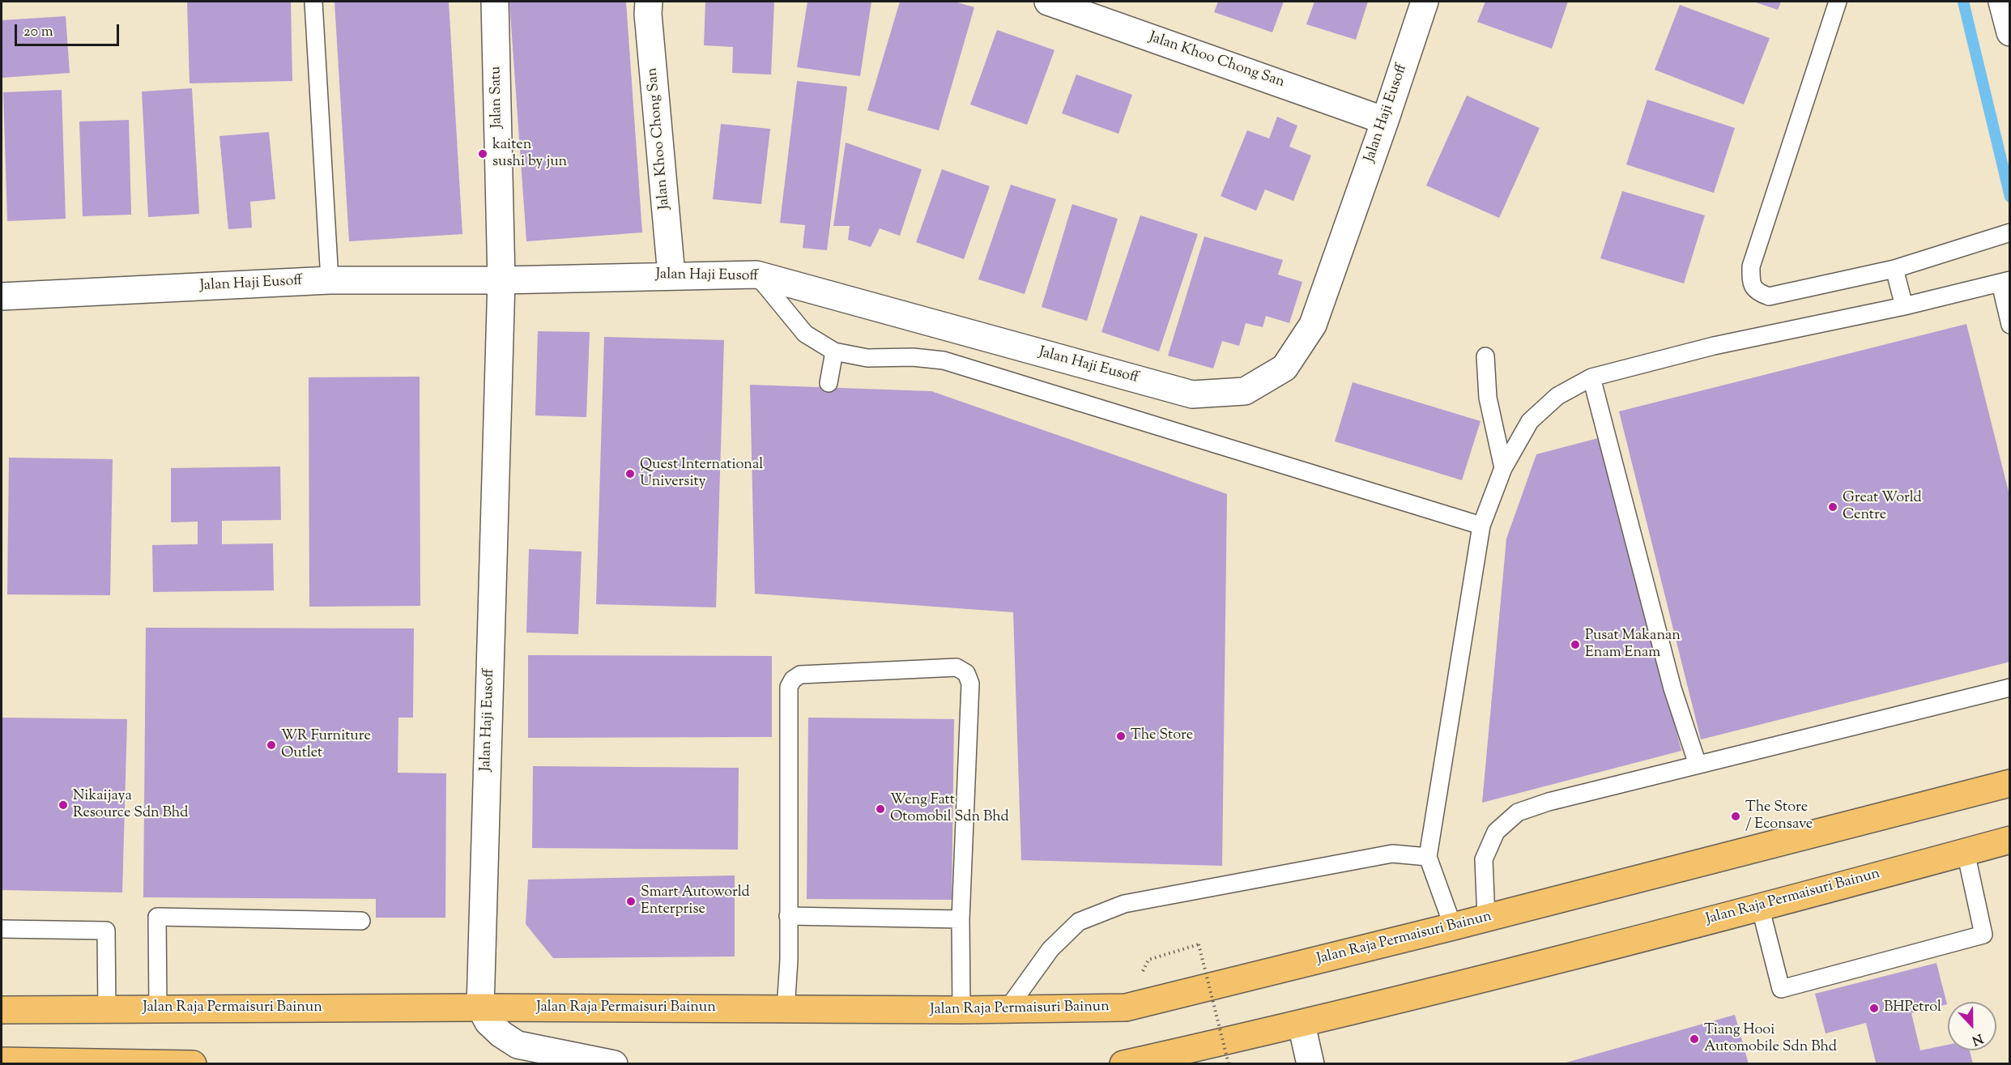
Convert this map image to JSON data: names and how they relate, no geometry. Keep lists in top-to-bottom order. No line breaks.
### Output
{"streets":{"main road":["Jalan Raja Permaisuri Bainun"],"street":["Jalan Khoo Chong San","Jalan Satu","Jalan Haji Eusoff"]},"crossings":[["Jalan Khoo Chong San","Jalan Haji Eusoff"],["Jalan Satu","Jalan Haji Eusoff"],["Jalan Haji Eusoff","Jalan Raja Permaisuri Bainun"]],"places":["kaiten sushi by jun","Quest International University","Great World Centre","Pusat Makanan Enam Enam","The Store","WR Furniture Outlet","Nikaijaya Resource Sdn Bhd","Weng Fatt Otomobil Sdn Bhd","The Store / Econsave","Smart Autoworld Enterprise","BHPetrol","Tiang Hooi Automobile Sdn Bhd"],"scale_bar":"20 m","north":"bottom"}
